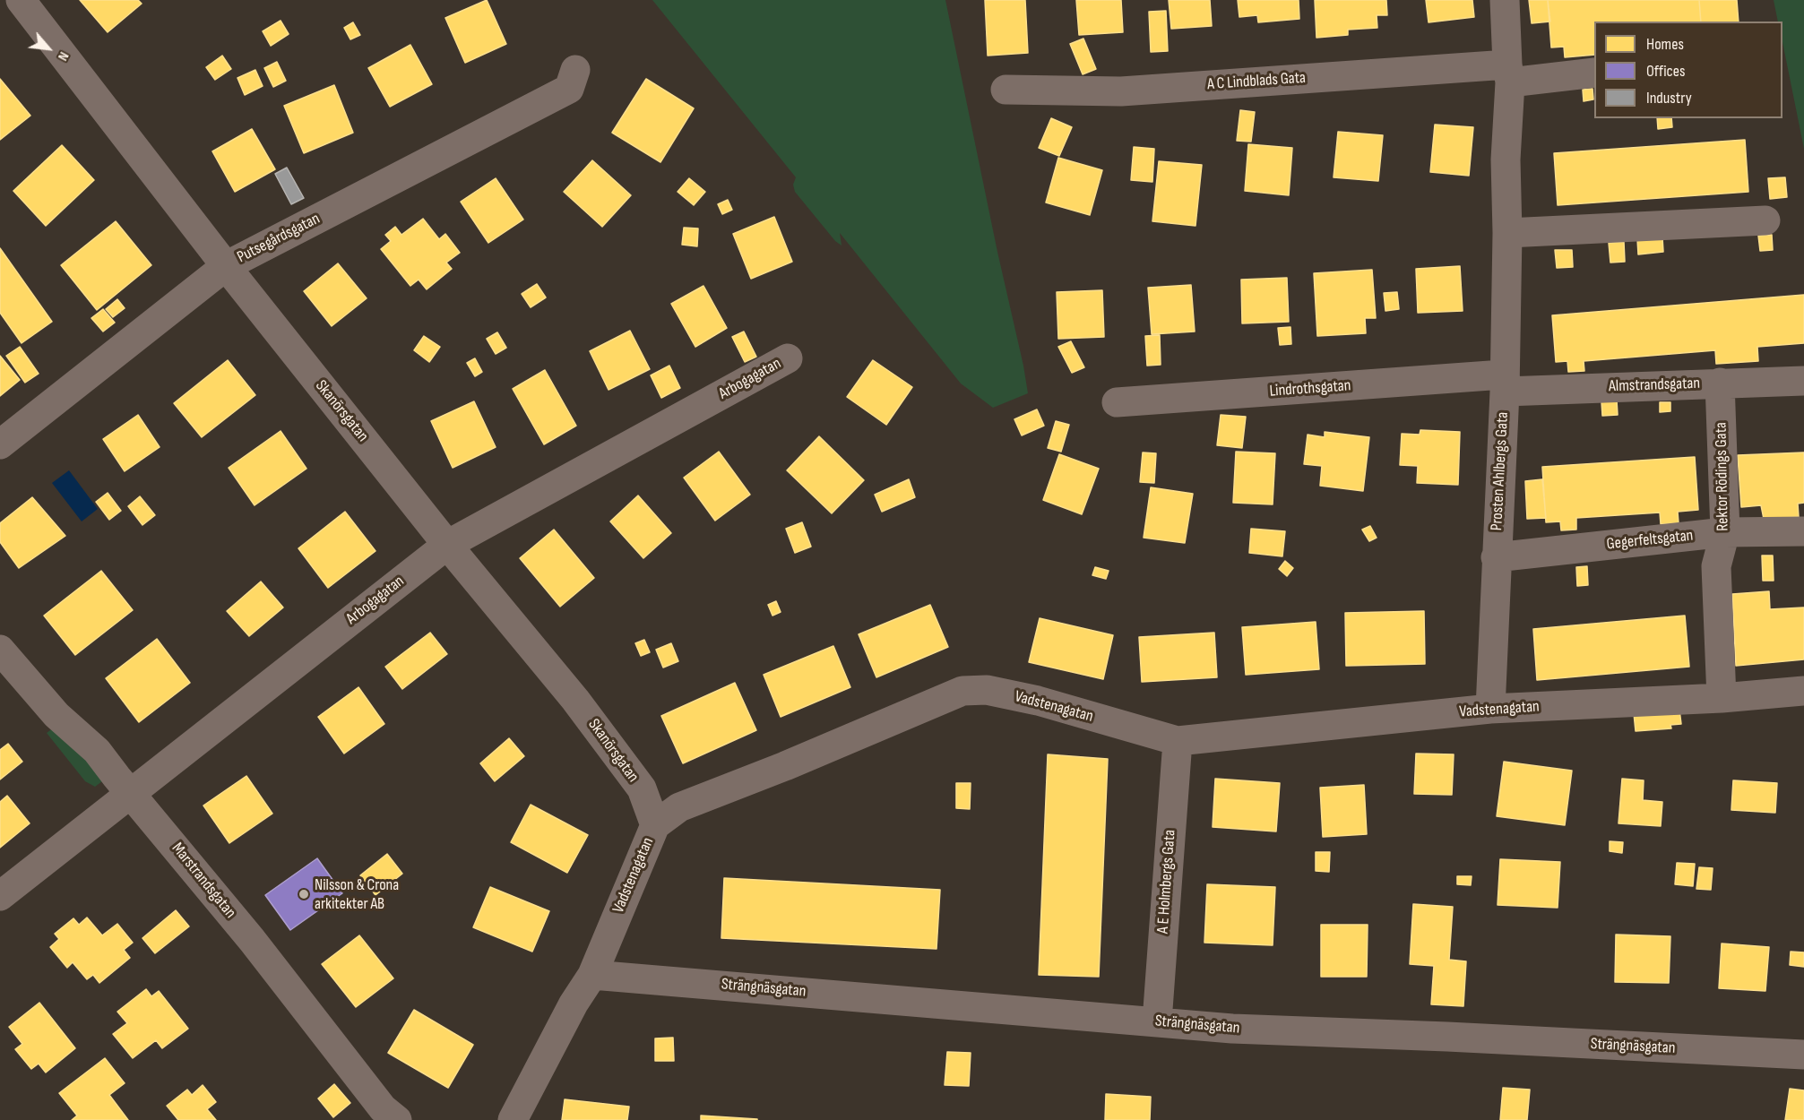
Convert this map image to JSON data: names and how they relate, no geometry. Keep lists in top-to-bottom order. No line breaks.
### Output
{"streets":{"street":["A C Lindblads Gata","Putsegårdsgatan","Arbogagatan","Almstrandsgatan","Lindrothsgatan","Skanörsgatan","Prosten Ahlbergs Gata","Rektor Rödings Gata","Gegerfeltsgatan","Vadstenagatan","Marstrandsgatan","A E Holmbergs Gata","Strängnäsgatan"]},"crossings":[["A C Lindblads Gata","Prosten Ahlbergs Gata"],["Putsegårdsgatan","Skanörsgatan"],["Arbogagatan","Skanörsgatan"],["Arbogagatan","Marstrandsgatan"],["Almstrandsgatan","Lindrothsgatan"],["Almstrandsgatan","Prosten Ahlbergs Gata"],["Almstrandsgatan","Rektor Rödings Gata"],["Lindrothsgatan","Prosten Ahlbergs Gata"],["Skanörsgatan","Vadstenagatan"],["Prosten Ahlbergs Gata","Gegerfeltsgatan"],["Prosten Ahlbergs Gata","Vadstenagatan"],["Rektor Rödings Gata","Gegerfeltsgatan"],["Rektor Rödings Gata","Vadstenagatan"],["Vadstenagatan","A E Holmbergs Gata"],["Vadstenagatan","Strängnäsgatan"],["A E Holmbergs Gata","Strängnäsgatan"]],"places":["Nilsson & Crona arkitekter AB"],"legend":["Homes","Offices","Industry"],"north":"bottom right"}
